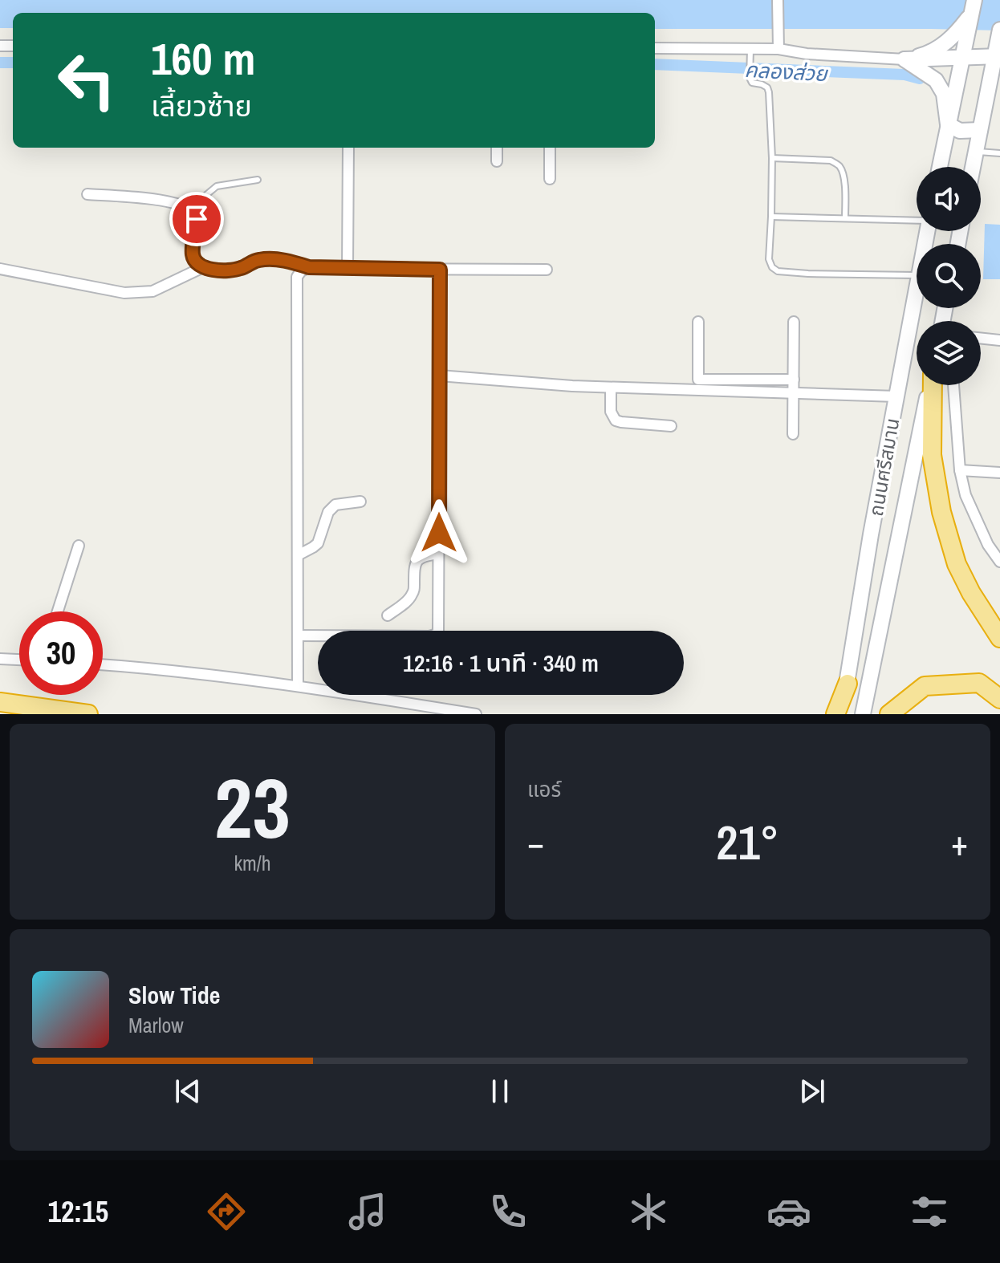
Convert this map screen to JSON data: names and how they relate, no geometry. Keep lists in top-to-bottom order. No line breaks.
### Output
{"streets":{"main road":["ถนนศรีสมาน"]},"water":["คลองส่วย"],"page":{"turn":["160 m","เลี้ยวซ้าย"],"limit":"30","trip":"12:16 · 1 นาที · 340 m","tile":[["23","km/h"],"แอร์"],"heat":["−","21°","+"],"song":["Slow Tide","Marlow"],"tabs":"12:15"}}
